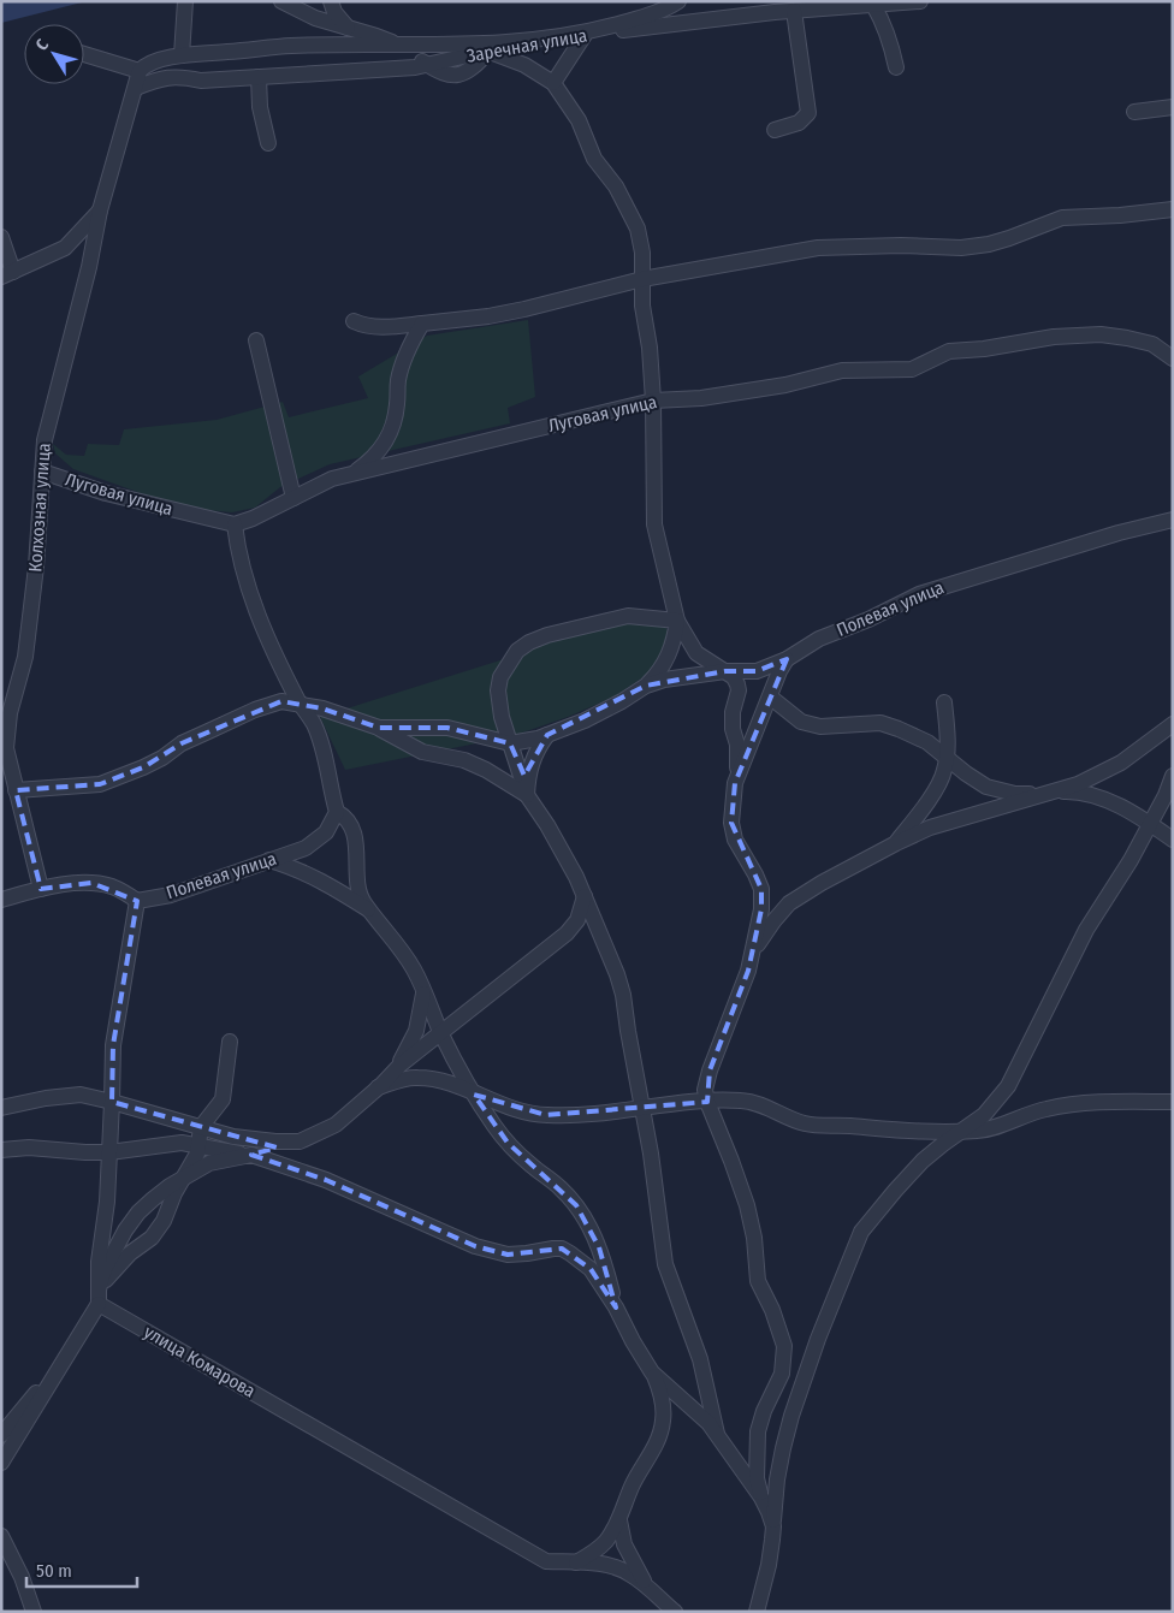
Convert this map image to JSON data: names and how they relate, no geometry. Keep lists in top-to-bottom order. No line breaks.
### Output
{"streets":{"street":["Заречная улица","Луговая улица","Колхозная улица","Полевая улица","улица Комарова"]},"crossings":[["Заречная улица","Колхозная улица"],["Луговая улица","Колхозная улица"],["Колхозная улица","Полевая улица"]],"scale_bar":"50 m","north":"top left"}
